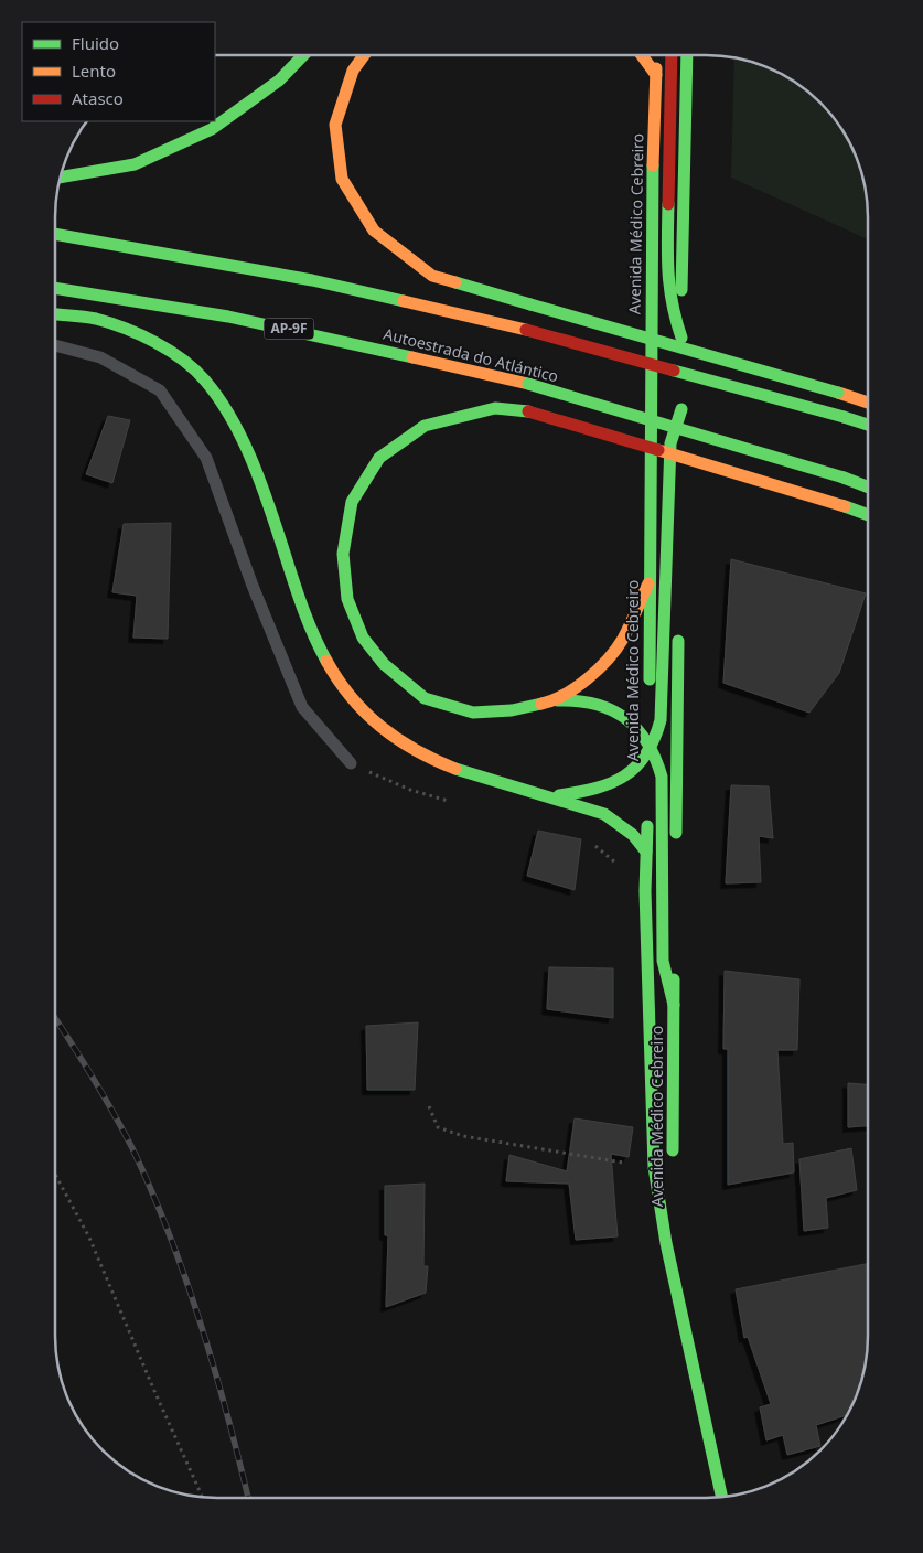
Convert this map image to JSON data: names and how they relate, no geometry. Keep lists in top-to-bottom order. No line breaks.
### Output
{"streets":{"main road":["Avenida Médico Cebreiro","AP-9F","Autoestrada do Atlántico"]},"legend":["Fluido","Lento","Atasco"]}
